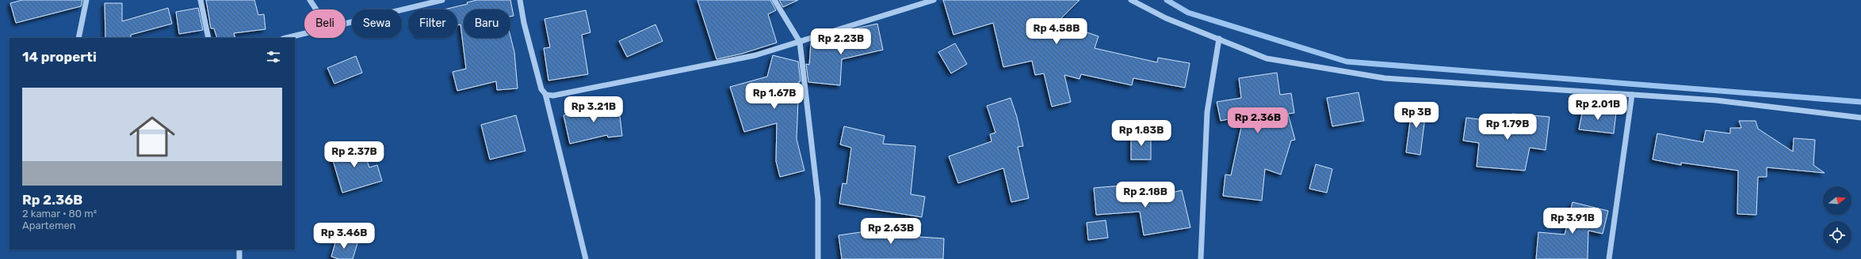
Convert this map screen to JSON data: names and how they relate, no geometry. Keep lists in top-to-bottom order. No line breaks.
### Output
{"north":"right","page":{"chip":["Beli","Sewa","Filter","Baru"],"price":["Rp 4.58B","Rp 2.23B","Rp 1.67B","Rp 2.01B","Rp 3.21B","Rp 3B","Rp 2.36B","Rp 1.79B","Rp 1.83B","Rp 2.37B","Rp 2.18B","Rp 3.91B","Rp 2.63B","Rp 3.46B"],"heading":"14 properti","list":[{"name":"Rp 2.36B","note":"2 kamar · 80 m² · Apartemen"}]}}
